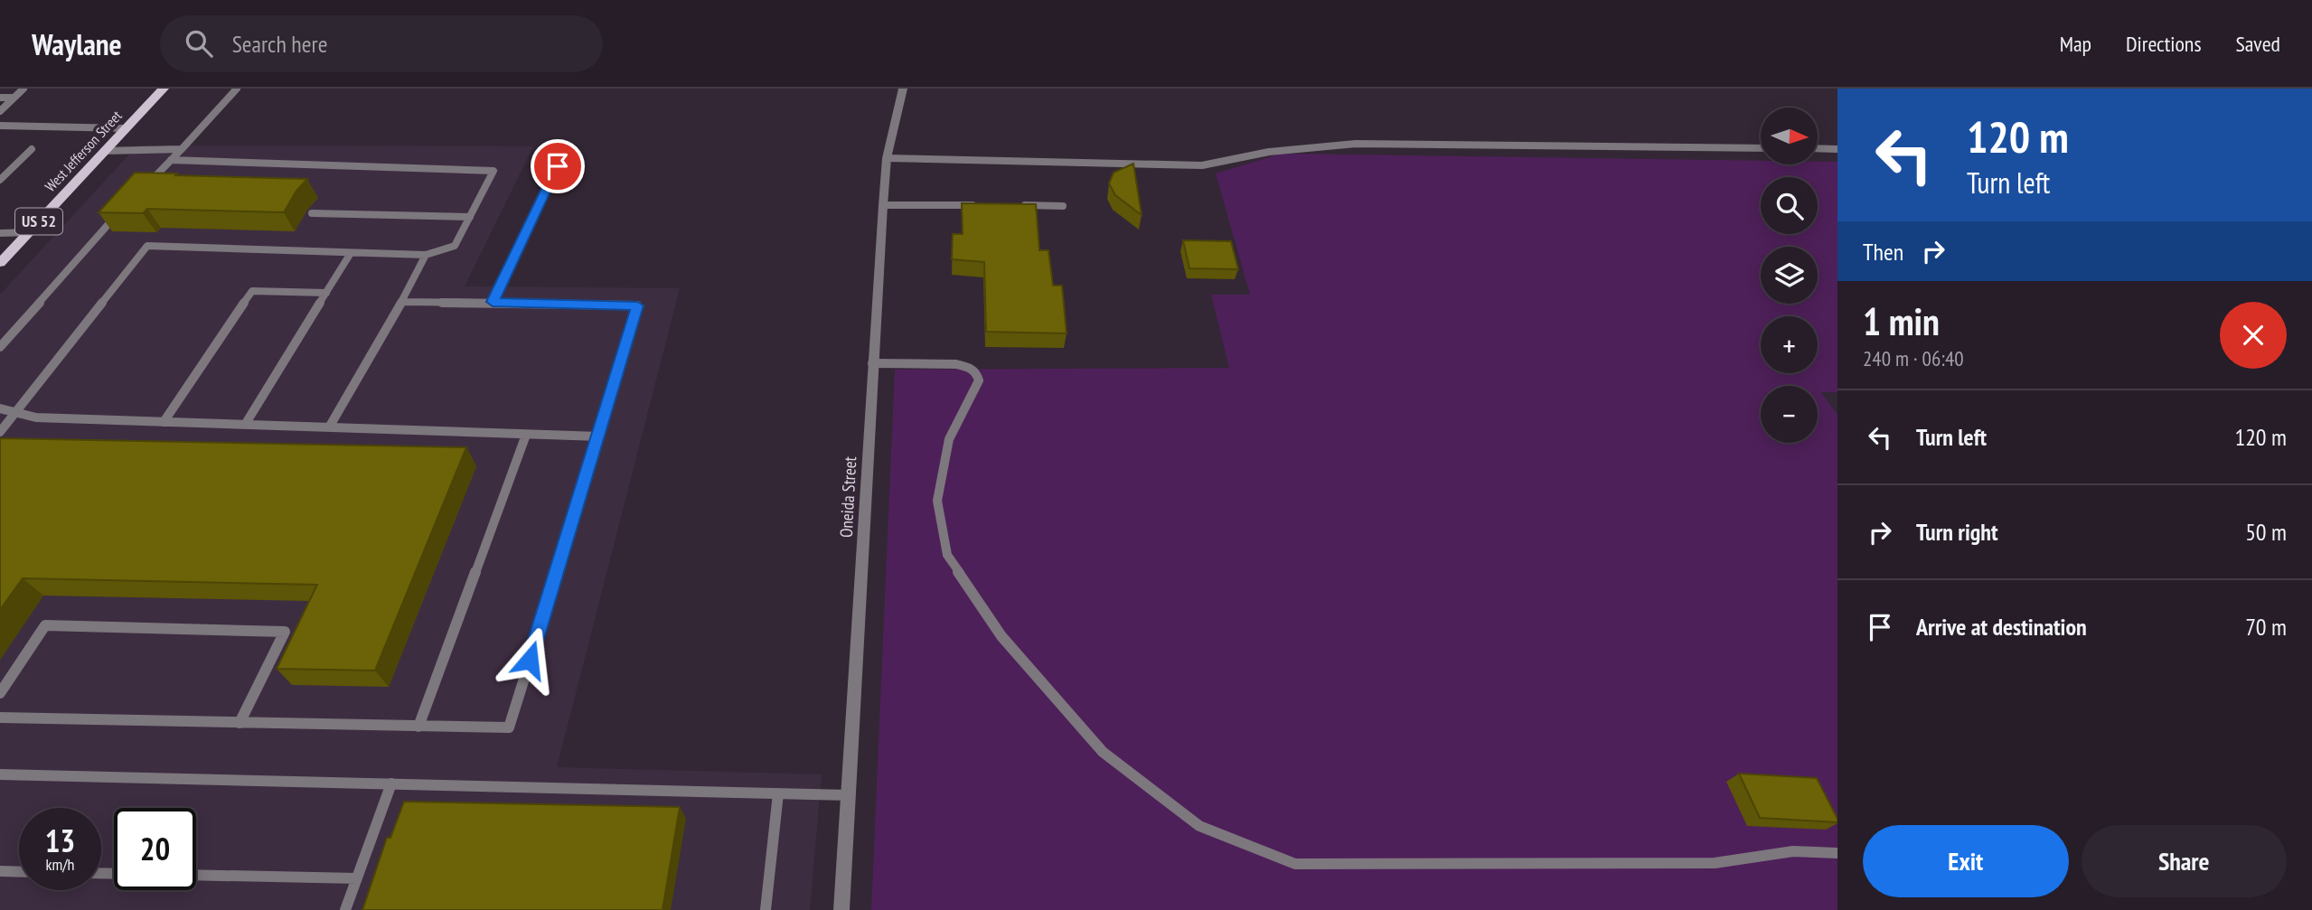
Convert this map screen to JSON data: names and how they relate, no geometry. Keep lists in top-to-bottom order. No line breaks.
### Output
{"streets":{"main road":["West Jefferson Street","US 52"],"street":["Oneida Street"]},"north":"right","page":{"header":"Waylane","search":"Search here","nav":["Map","Directions","Saved"],"turn":["120 m","Turn left"],"map_buttons":["+","−"],"then":"Then","heading":["1 min","240 m · 06:40"],"list":[{"name":"Turn left","value":"120 m"},{"name":"Turn right","value":"50 m"},{"name":"Arrive at destination","value":"70 m"}],"speed":"13 km/h","limit":"20","buttons":["Exit","Share"]}}
